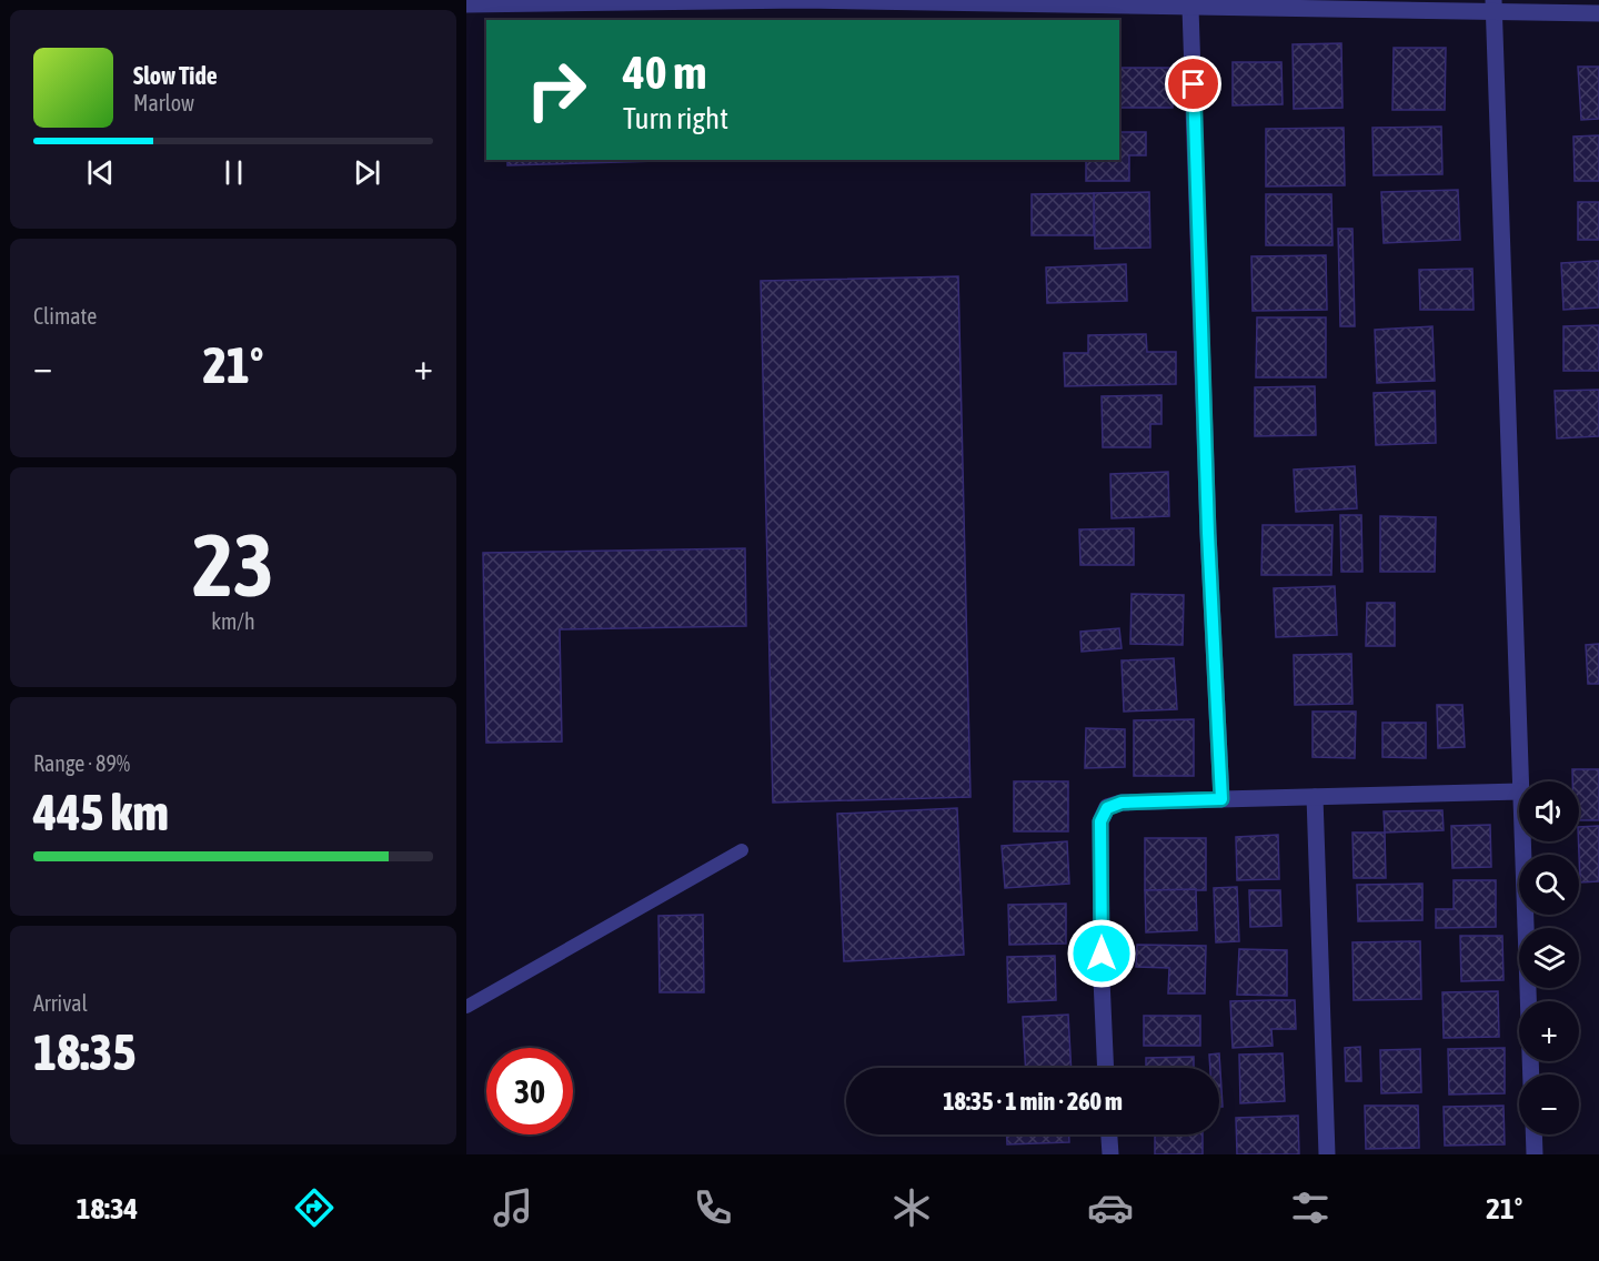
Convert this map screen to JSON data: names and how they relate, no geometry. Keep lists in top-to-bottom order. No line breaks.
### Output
{"page":{"turn":["40 m","Turn right"],"song":["Slow Tide","Marlow"],"tile":["Climate",["23","km/h"],["Range · 89%","445 km"],["Arrival","18:35"]],"heat":["−","21°","+"],"map_buttons":["+","−"],"limit":"30","trip":"18:35 · 1 min · 260 m","tabs":["18:34","21°"]}}
